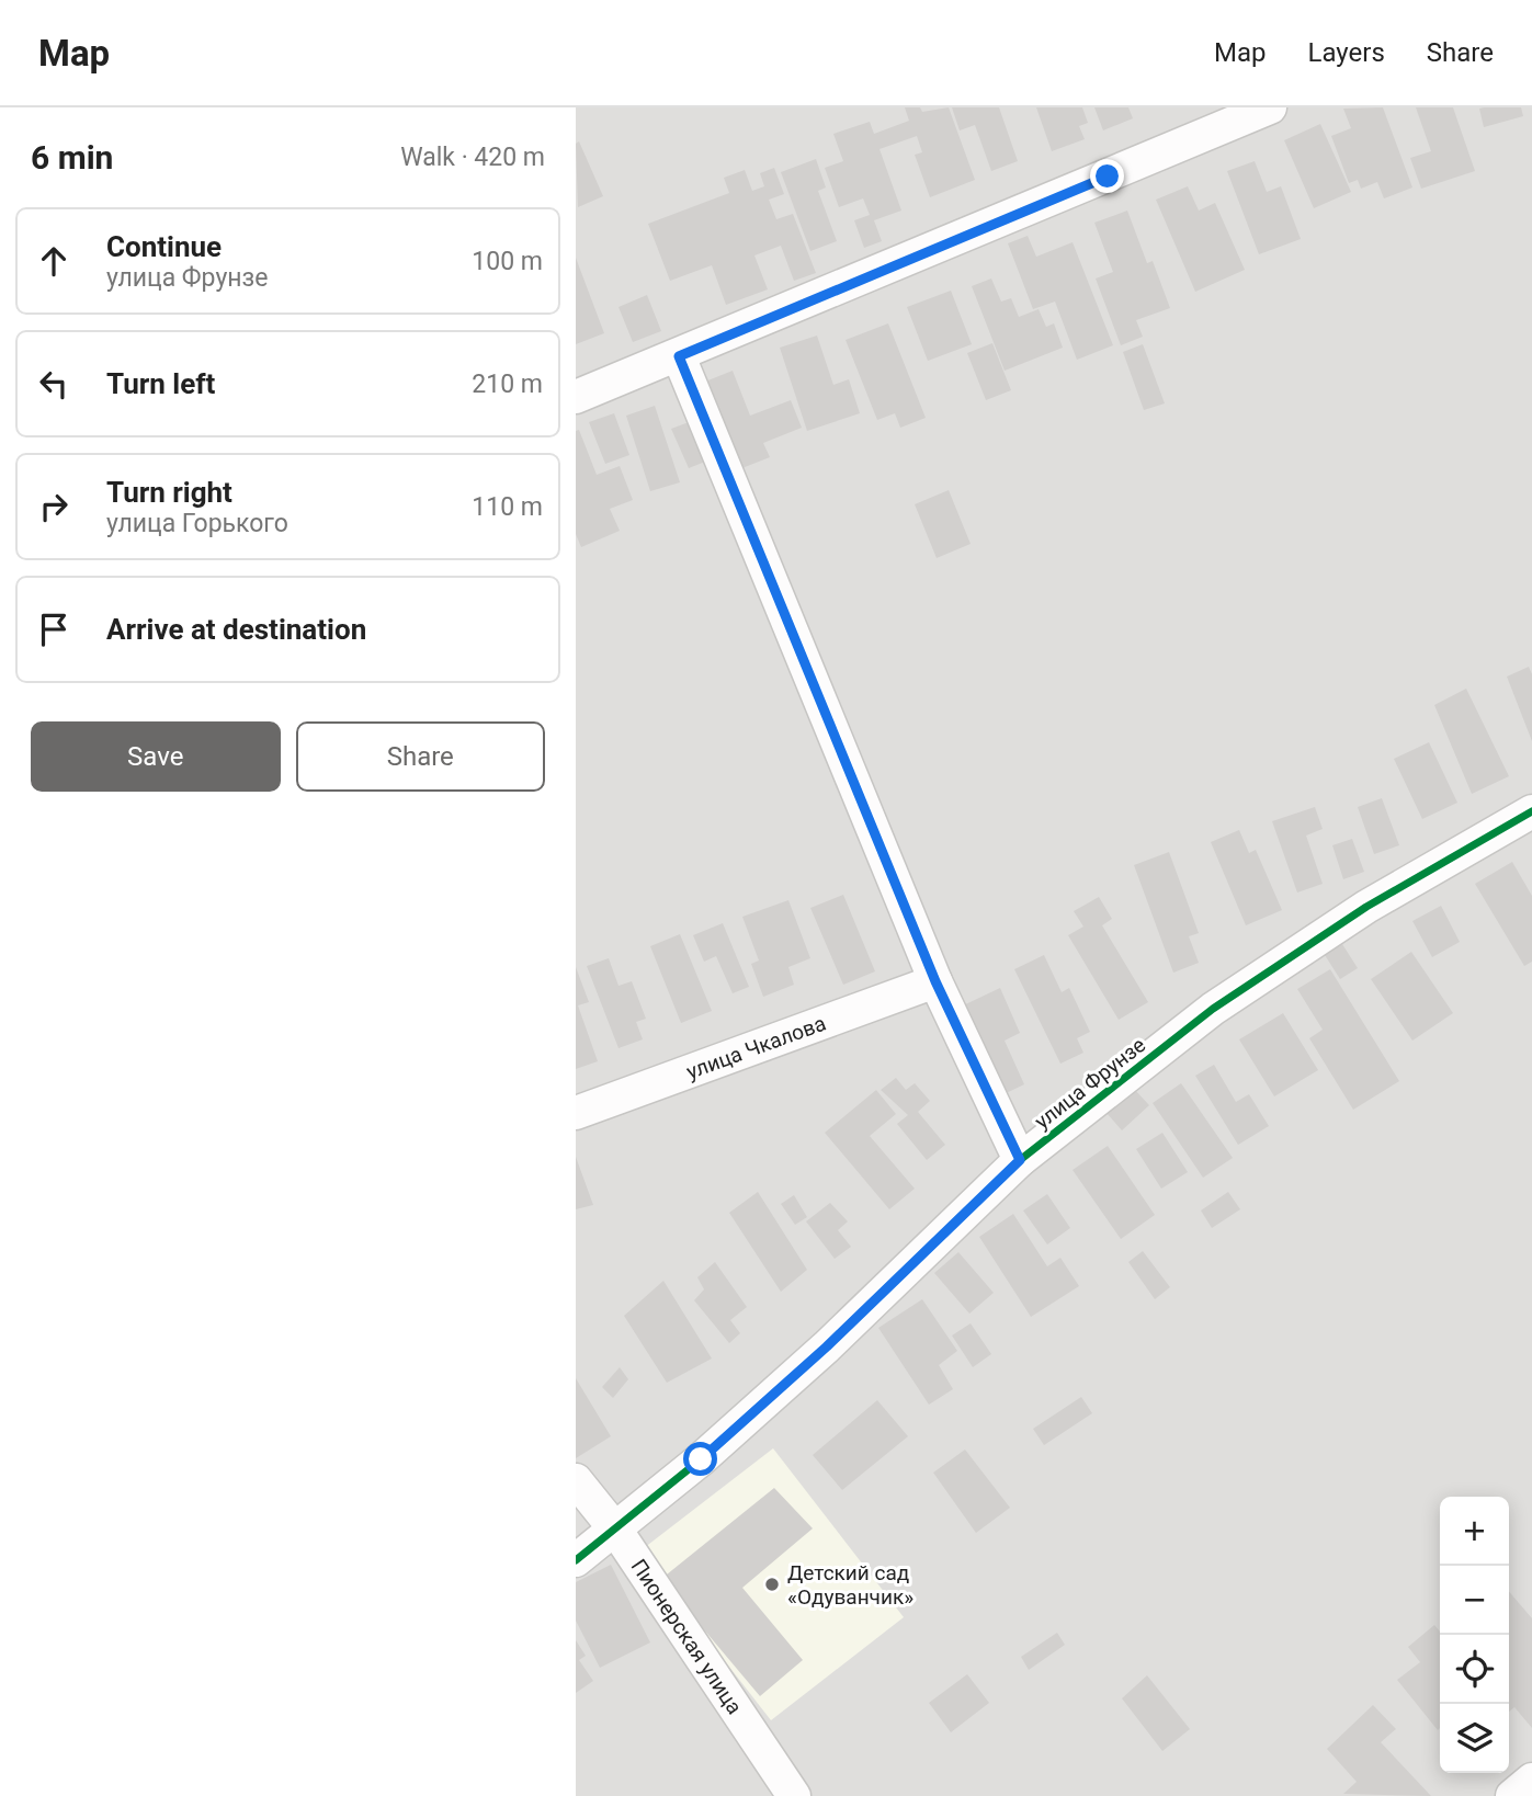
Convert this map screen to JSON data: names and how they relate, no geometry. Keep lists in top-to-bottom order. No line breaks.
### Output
{"streets":{"street":["улица Чкалова","улица Фрунзе","Пионерская улица"]},"crossings":[["улица Фрунзе","Пионерская улица"]],"places":["Детский сад «Одуванчик»"],"page":{"header":"Map","nav":["Map","Layers","Share"],"heading":["6 min","Walk · 420 m"],"list":[["Continue","улица Фрунзе","100 m"],["Turn left","210 m"],["Turn right","улица Горького","110 m"],"Arrive at destination"],"buttons":["Save","Share"],"map_buttons":["+","−"]}}
